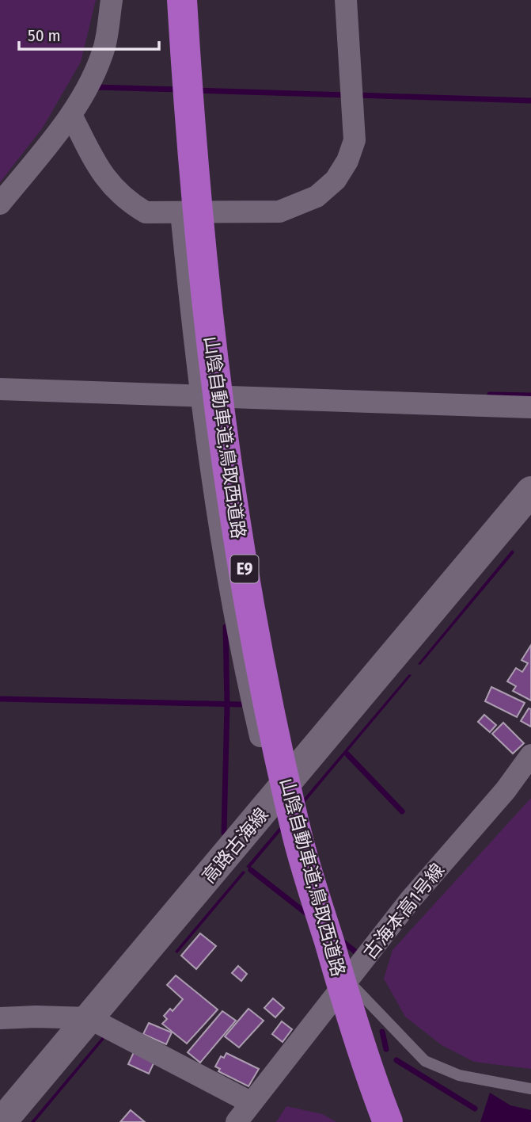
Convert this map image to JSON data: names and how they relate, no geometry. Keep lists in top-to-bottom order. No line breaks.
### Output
{"streets":{"highway":["山陰自動車道;鳥取西道路","E9"],"main road":["高路古海線"],"street":["古海本高1号線"]},"scale_bar":"50 m"}
